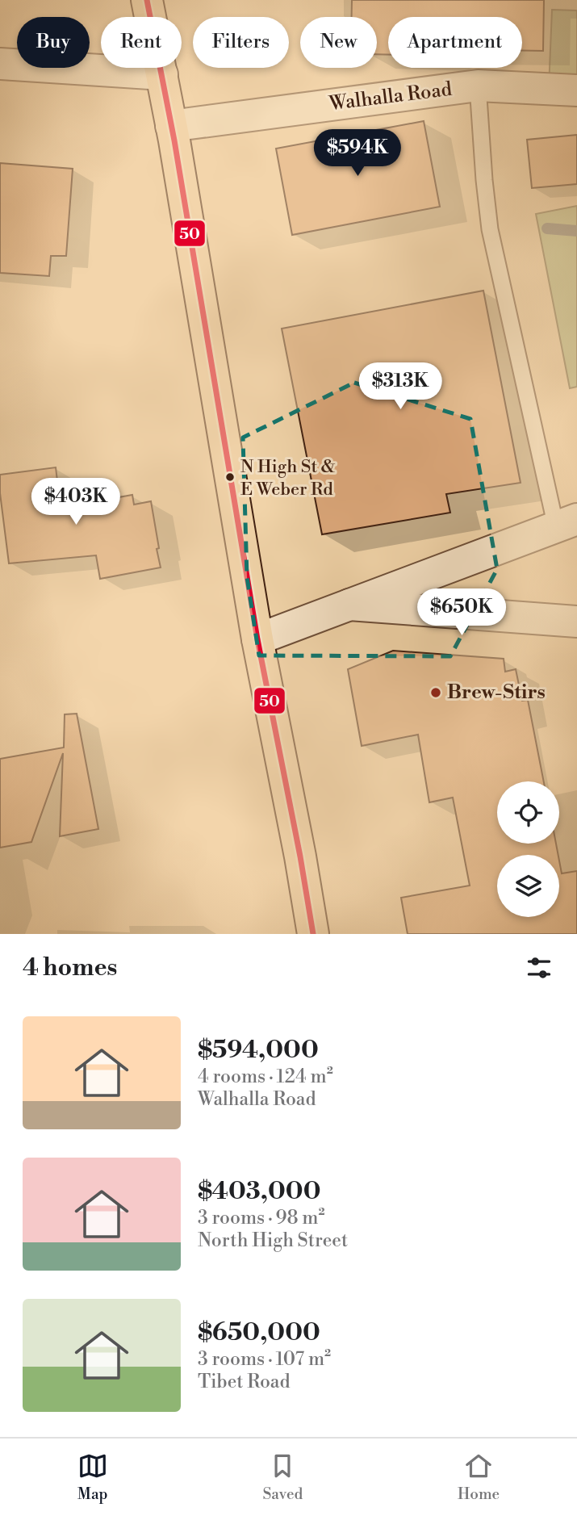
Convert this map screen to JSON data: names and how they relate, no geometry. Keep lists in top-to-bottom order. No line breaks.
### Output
{"streets":{"street":["Walhalla Road"]},"places":["N High St & E Weber Rd","Brew-Stirs"],"lines":["transit line 50"],"page":{"chip":["Buy","Rent","Filters","New","Apartment"],"price":["$594K","$313K","$403K","$650K"],"heading":"4 homes","list":[{"name":"$594,000","note":"4 rooms · 124 m² · Walhalla Road"},{"name":"$403,000","note":"3 rooms · 98 m² · North High Street"},{"name":"$650,000","note":"3 rooms · 107 m² · Tibet Road"}],"tabs":["Map","Saved","Home"]}}
